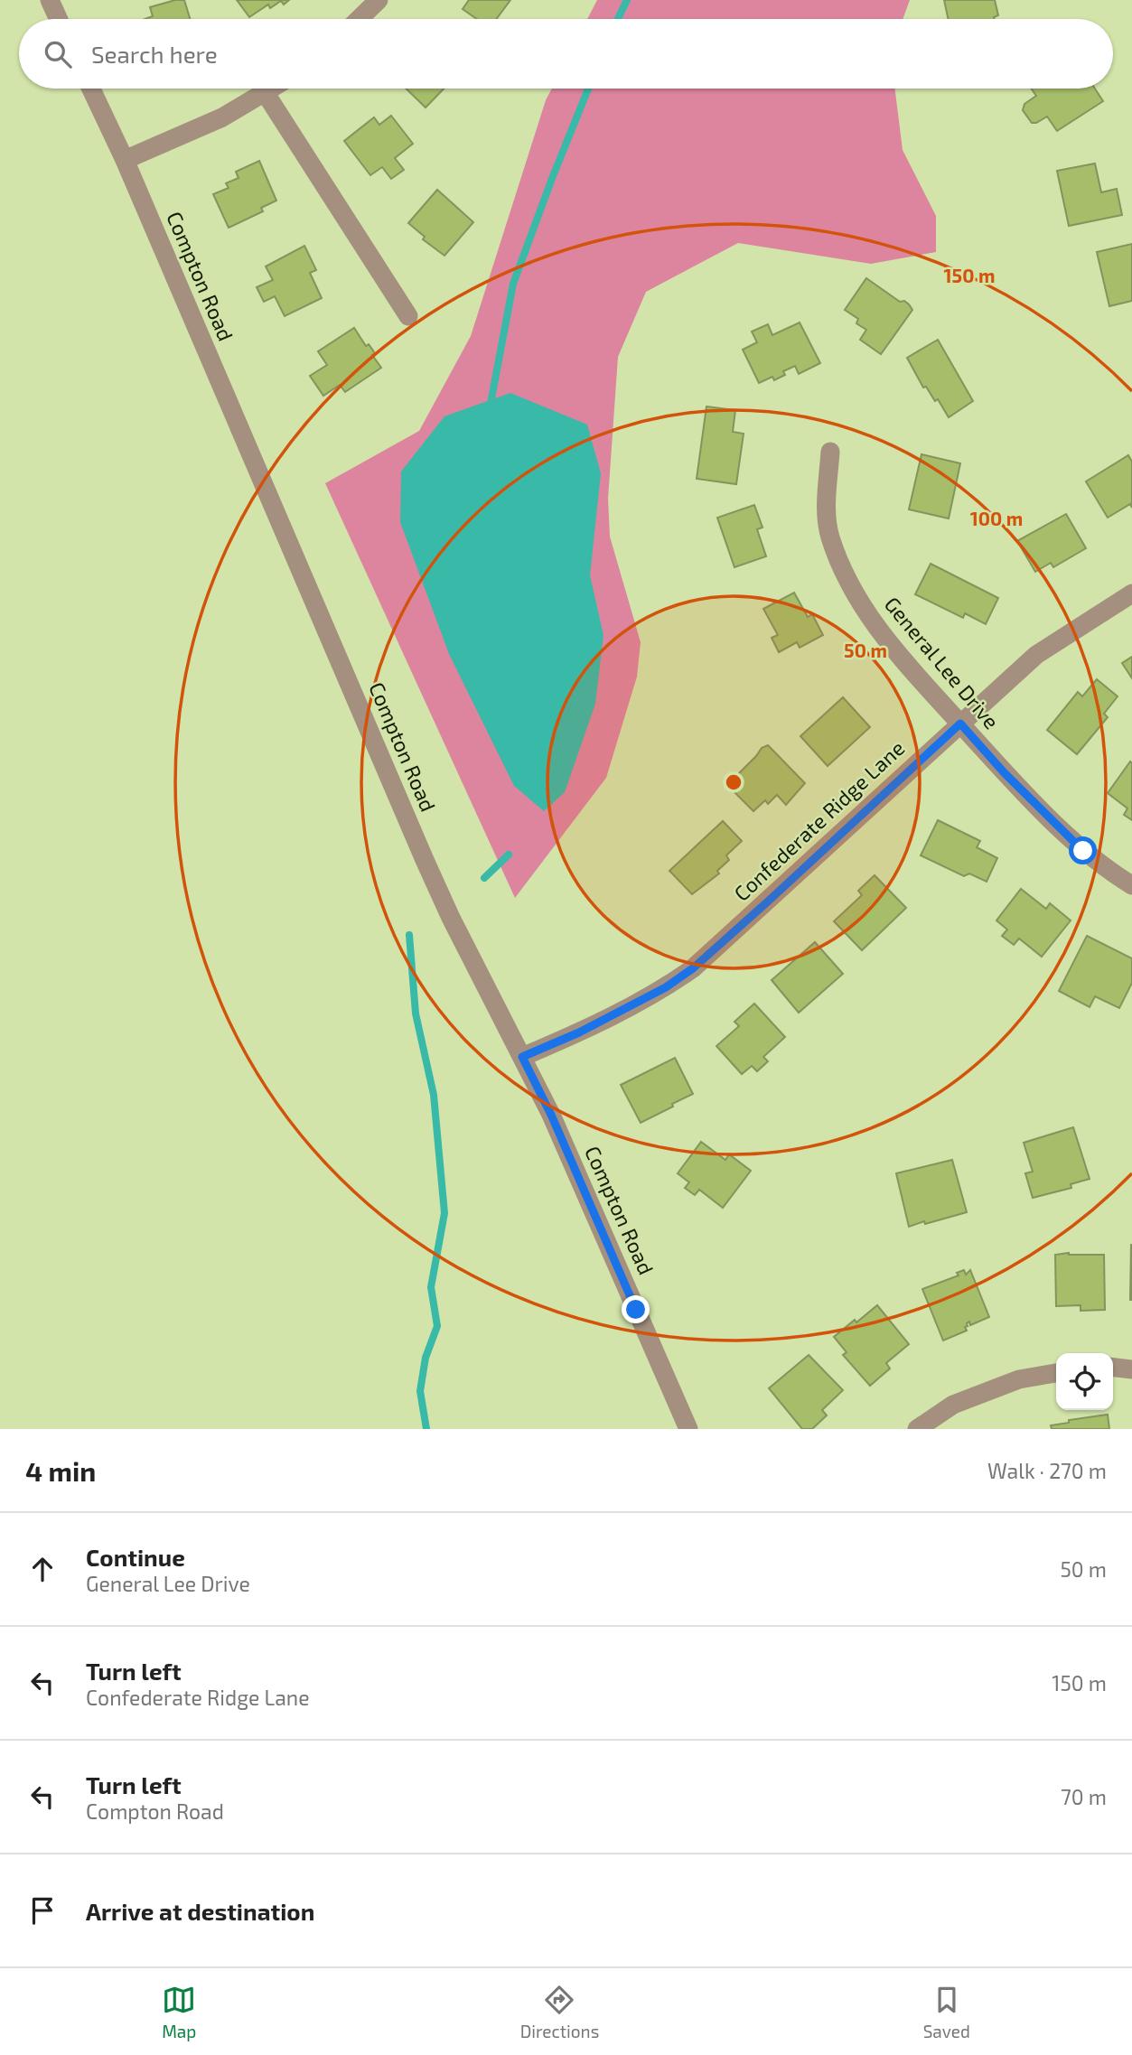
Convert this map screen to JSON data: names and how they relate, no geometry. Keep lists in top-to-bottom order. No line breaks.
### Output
{"streets":{"street":["Compton Road","General Lee Drive","Confederate Ridge Lane"]},"crossings":[["Compton Road","Confederate Ridge Lane"],["General Lee Drive","Confederate Ridge Lane"]],"page":{"search":"Search here","heading":["4 min","Walk · 270 m"],"list":[["Continue","General Lee Drive","50 m"],["Turn left","Confederate Ridge Lane","150 m"],["Turn left","Compton Road","70 m"],"Arrive at destination"],"nav":["Map","Directions","Saved"]},"rings":["150 m","100 m","50 m"]}
